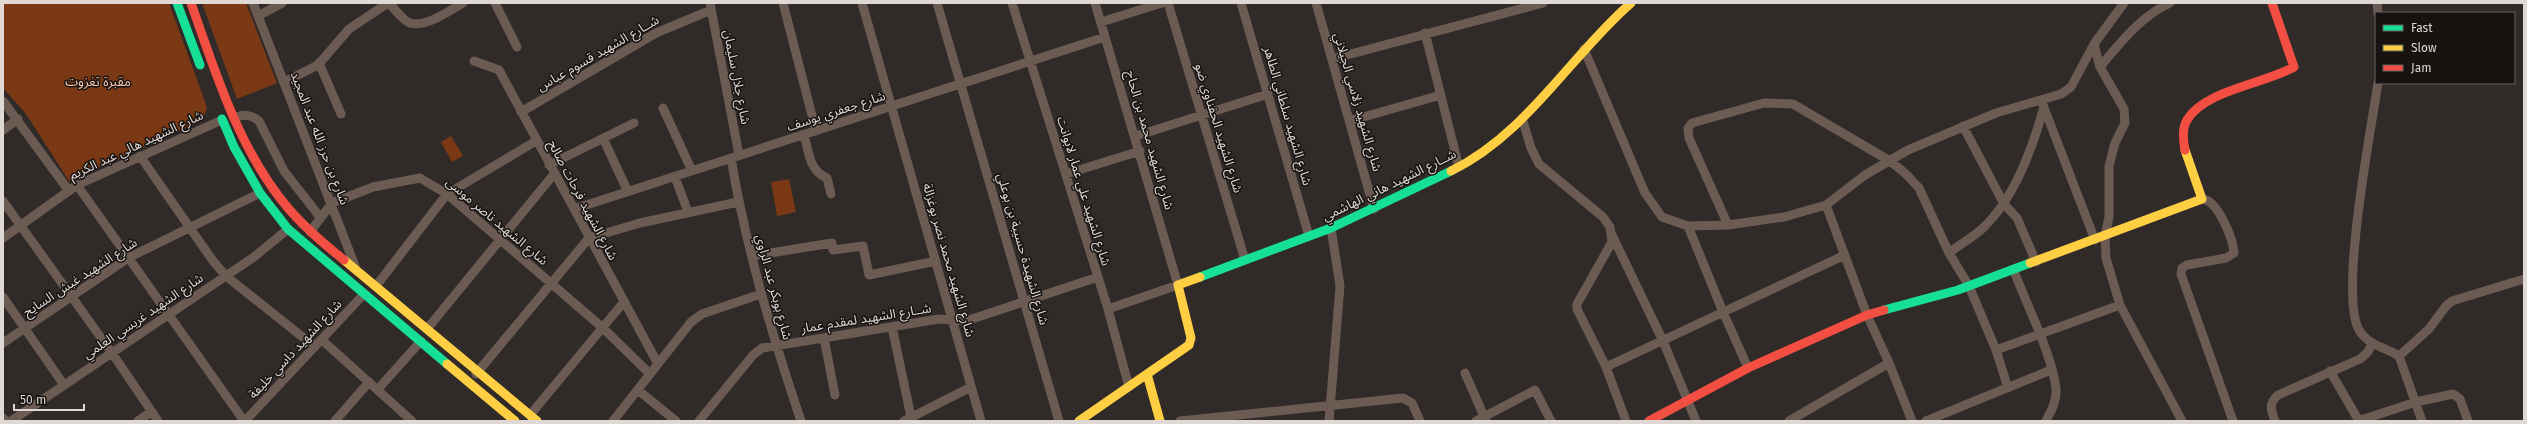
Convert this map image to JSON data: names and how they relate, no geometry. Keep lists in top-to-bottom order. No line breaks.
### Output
{"streets":{"main road":["شــارع الشهيد هاني الهاشمي"],"street":["شــارع الشهيد قسوم عباس","شارع جلال سليمان","شارع الشهيد زلاسي الجيلاني","شارع جعفري يوسف","شارع الشهيد سلطاني الطاهر","شارع الشهيد الحفناوي ضو","شارع بن حرز الله عبد المجيد","شارع الشهيد محمد بن الحاج","شارع الشهيد هالي عبد الكريم","شارع الشهيد علي عمار لابوانت","شارع الشهيد فرحات صالح","شارع الشهيد ناصر موسى","شارع الشهيدة حسيبة بن بوعلي","شارع الشهيد محمد نصر بوغزالة","شارع الشهيد غبش السايح","شارع بوبكر عبد الراوي","شارع الشهيد غريسي العلمي","شــارع الشهيد لمقدم عمار","شارع الشهيد داسي خليفة"]},"crossings":[["شــارع الشهيد قسوم عباس","شارع جلال سليمان"],["شــارع الشهيد قسوم عباس","شارع الشهيد فرحات صالح"],["شارع جلال سليمان","شارع جعفري يوسف"],["شارع جلال سليمان","شارع بوبكر عبد الراوي"],["شارع الشهيد زلاسي الجيلاني","شــارع الشهيد هاني الهاشمي"],["شارع جعفري يوسف","شارع الشهيد محمد بن الحاج"],["شارع جعفري يوسف","شارع الشهيد علي عمار لابوانت"],["شارع جعفري يوسف","شارع الشهيد فرحات صالح"],["شارع جعفري يوسف","شارع الشهيدة حسيبة بن بوعلي"],["شارع جعفري يوسف","شارع الشهيد محمد نصر بوغزالة"],["شارع جعفري يوسف","شارع بوبكر عبد الراوي"],["شارع الشهيد سلطاني الطاهر","شــارع الشهيد هاني الهاشمي"],["شارع الشهيد الحفناوي ضو","شــارع الشهيد هاني الهاشمي"],["شارع بن حرز الله عبد المجيد","شارع الشهيد ناصر موسى"],["شارع الشهيد محمد بن الحاج","شــارع الشهيد هاني الهاشمي"],["شــارع الشهيد هاني الهاشمي","شارع الشهيد علي عمار لابوانت"],["شارع الشهيد علي عمار لابوانت","شــارع الشهيد لمقدم عمار"],["شارع الشهيدة حسيبة بن بوعلي","شــارع الشهيد لمقدم عمار"],["شارع الشهيد محمد نصر بوغزالة","شــارع الشهيد لمقدم عمار"],["شارع بوبكر عبد الراوي","شــارع الشهيد لمقدم عمار"]],"parks":["مقبرة تغزوت"],"legend":["Fast","Slow","Jam"],"scale_bar":"50 m"}
